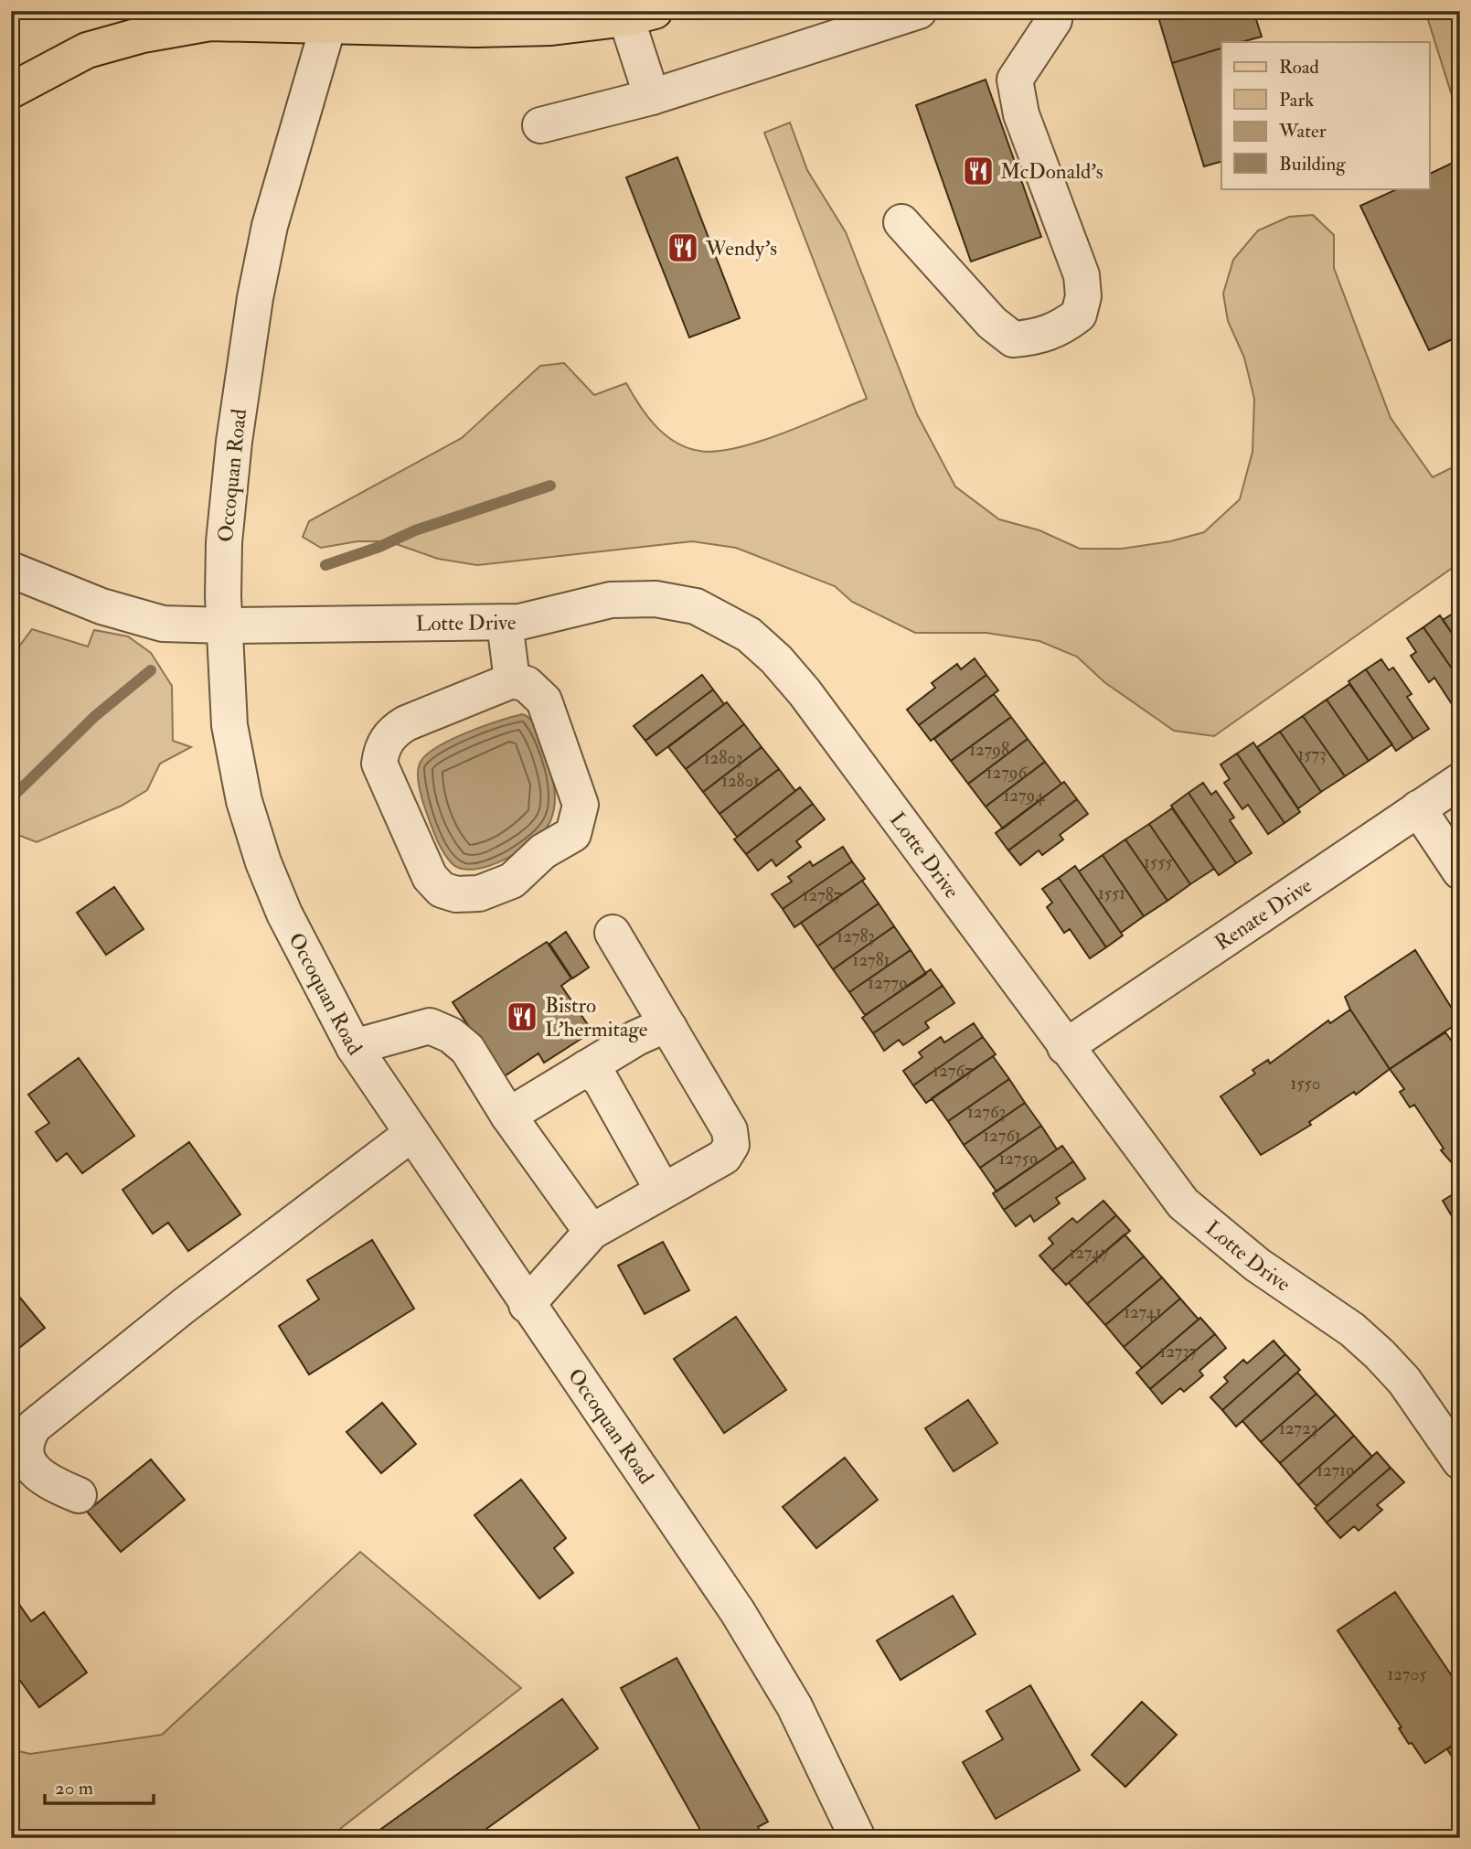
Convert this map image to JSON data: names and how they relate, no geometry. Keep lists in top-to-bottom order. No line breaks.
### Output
{"streets":{"street":["Occoquan Road","Lotte Drive","Renate Drive"]},"crossings":[["Occoquan Road","Lotte Drive"],["Lotte Drive","Renate Drive"]],"places":{"restaurant":["McDonald's","Wendy's","Bistro L'hermitage"]},"house_numbers":["12798","1573","12803","12796","12801","12794","1555","1551","12787","12783","12781","12779","12767","1550","12763","12761","12759","12747","12741","12737","12723","12719","12705"],"legend":["Road","Park","Water","Building"],"scale_bar":"20 m"}
